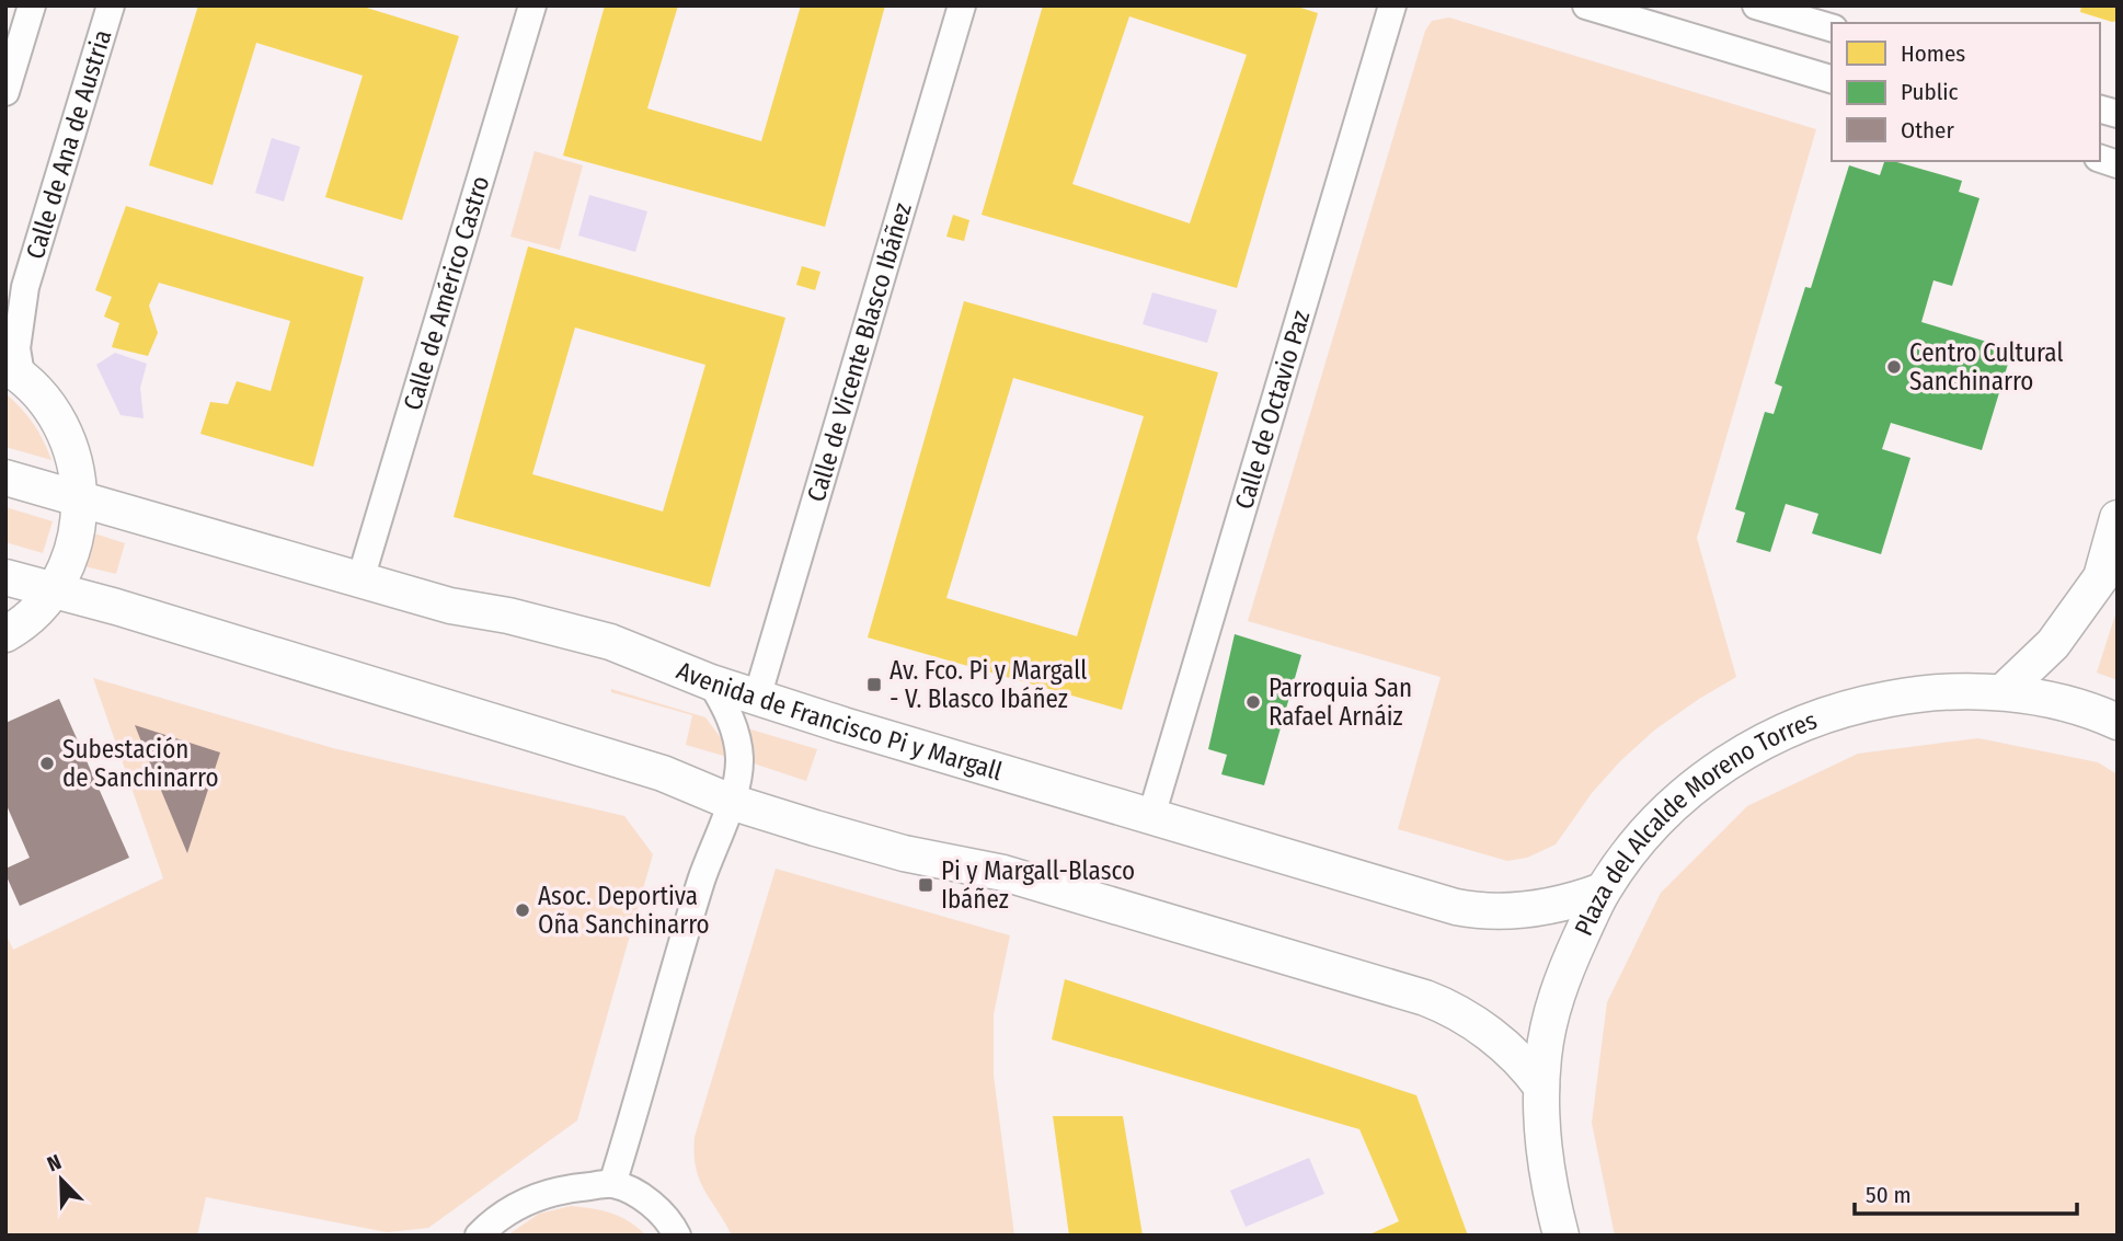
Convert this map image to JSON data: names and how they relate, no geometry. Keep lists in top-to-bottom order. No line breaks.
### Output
{"streets":{"street":["Calle de Ana de Austria","Calle de Américo Castro","Calle de Vicente Blasco Ibáñez","Calle de Octavio Paz","Avenida de Francisco Pi y Margall","Plaza del Alcalde Moreno Torres"]},"crossings":[["Calle de Américo Castro","Avenida de Francisco Pi y Margall"],["Calle de Vicente Blasco Ibáñez","Avenida de Francisco Pi y Margall"],["Calle de Octavio Paz","Avenida de Francisco Pi y Margall"],["Avenida de Francisco Pi y Margall","Plaza del Alcalde Moreno Torres"]],"places":{"other":["Centro Cultural Sanchinarro","Parroquia San Rafael Arnáiz","Subestación de Sanchinarro","Asoc. Deportiva Oña Sanchinarro"],"transit":["Av. Fco. Pi y Margall - V. Blasco Ibáñez","Pi y Margall-Blasco Ibáñez"]},"legend":["Homes","Public","Other"],"scale_bar":"50 m","north":"top left"}
